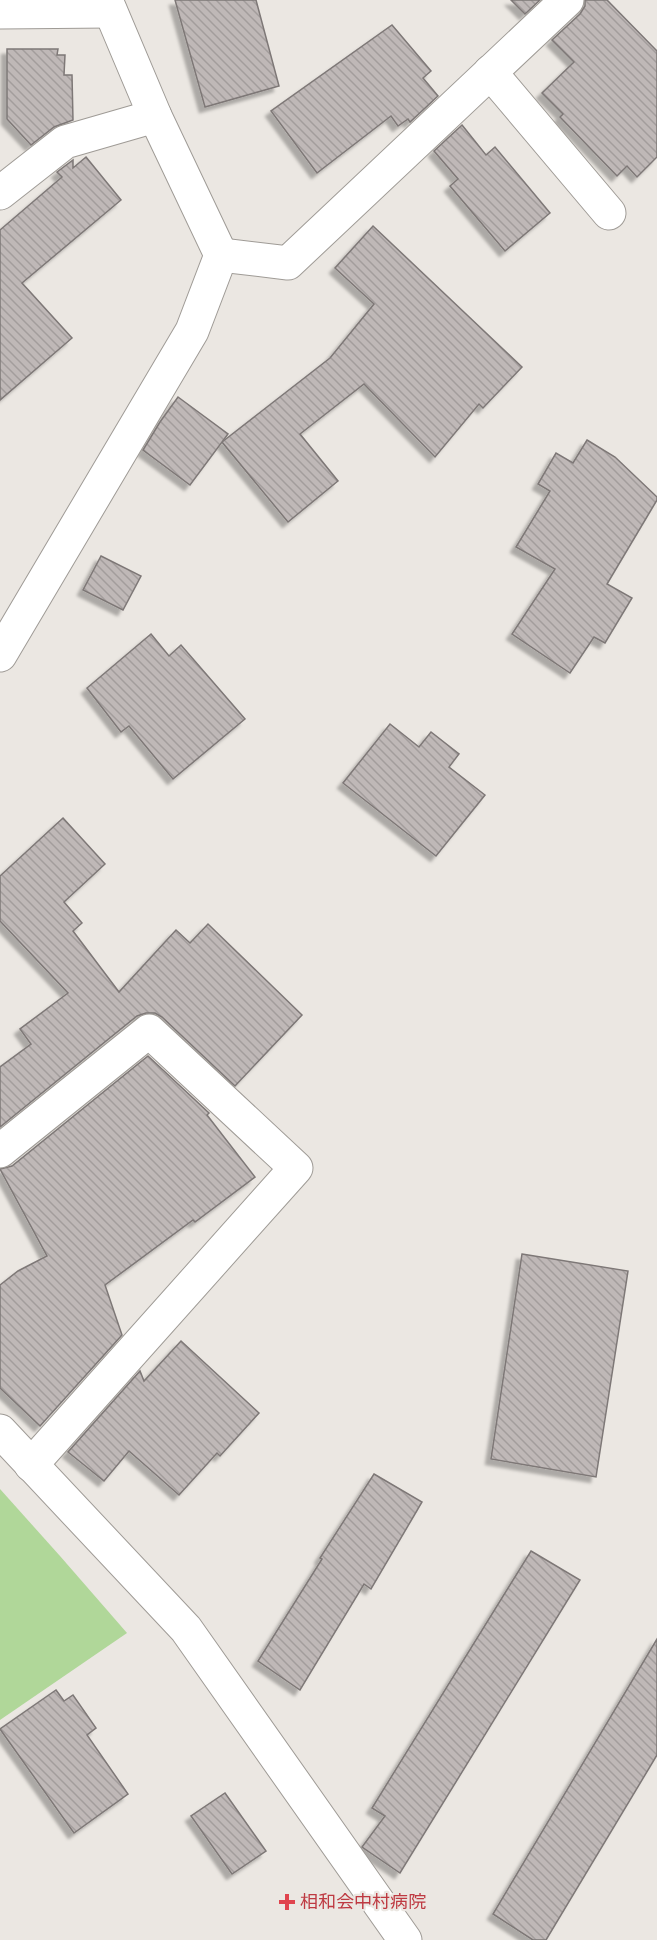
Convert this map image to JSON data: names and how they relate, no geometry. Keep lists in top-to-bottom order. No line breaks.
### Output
{"places":{"health":["相和会中村病院"]}}
